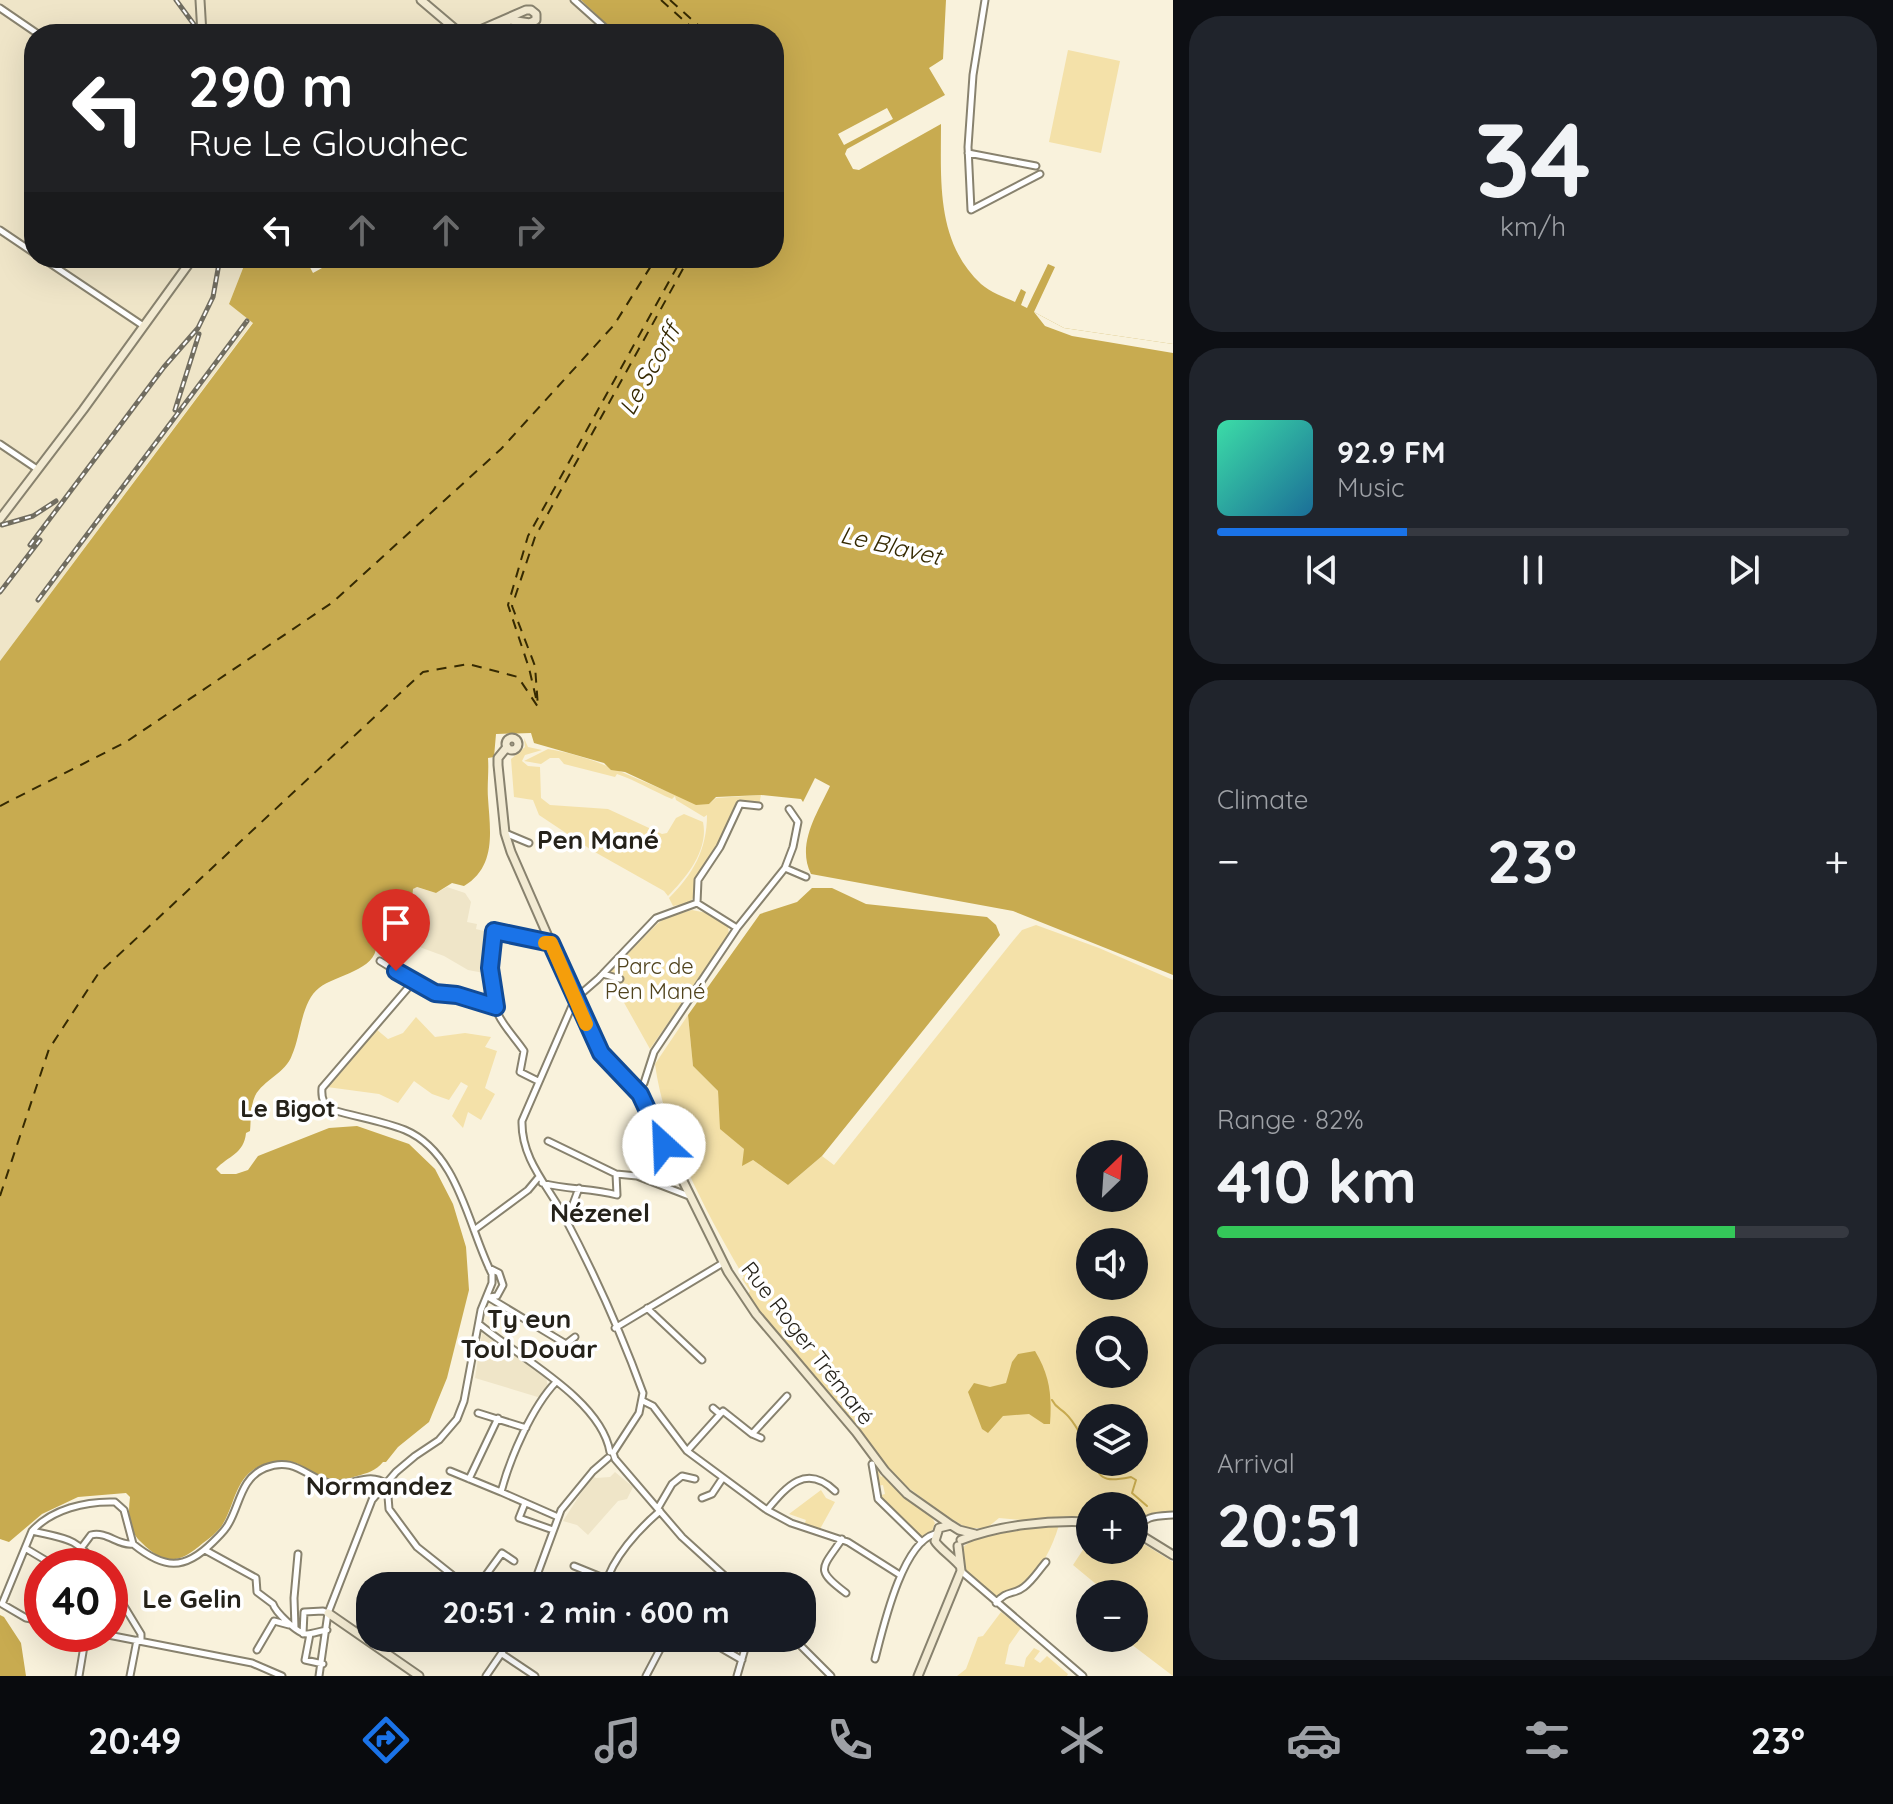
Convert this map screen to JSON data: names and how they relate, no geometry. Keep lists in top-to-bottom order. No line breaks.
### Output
{"streets":{"street":["Rue Roger Trémaré"]},"districts":["Pen Mané","Le Bigot","Nézenel","Ty eun Toul Douar","Normandez","Le Gelin"],"water":["Le Scorff","Le Blavet"],"parks":["Parc de Pen Mané"],"north":"top right","page":{"tile":[["34","km/h"],"Climate",["Range · 82%","410 km"],["Arrival","20:51"]],"turn":["290 m","Rue Le Glouahec"],"song":["92.9 FM","Music"],"heat":["−","23°","+"],"map_buttons":["+","−"],"limit":"40","trip":"20:51 · 2 min · 600 m","tabs":["20:49","23°"]}}
